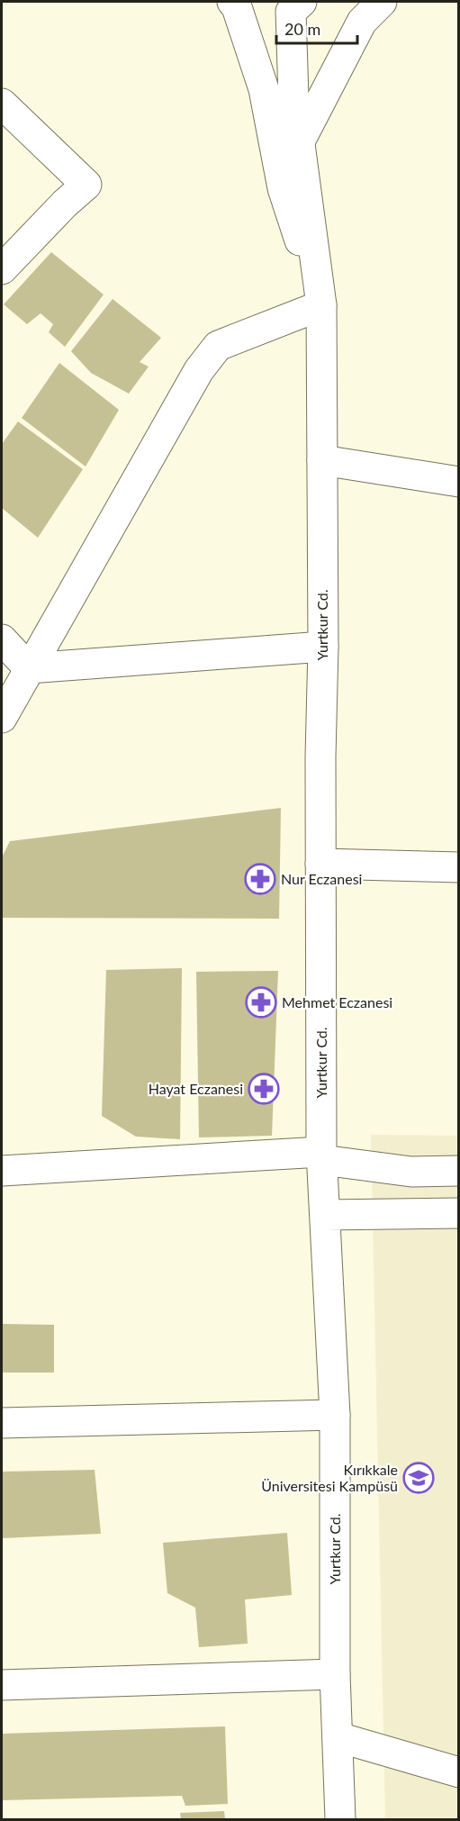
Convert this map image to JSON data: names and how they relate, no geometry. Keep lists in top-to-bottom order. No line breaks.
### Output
{"streets":{"main road":["Yurtkur Cd."]},"places":{"pharmacy":["Nur Eczanesi","Mehmet Eczanesi","Hayat Eczanesi"],"school or university":["Kırıkkale Üniversitesi Kampüsü"]},"scale_bar":"20 m"}
